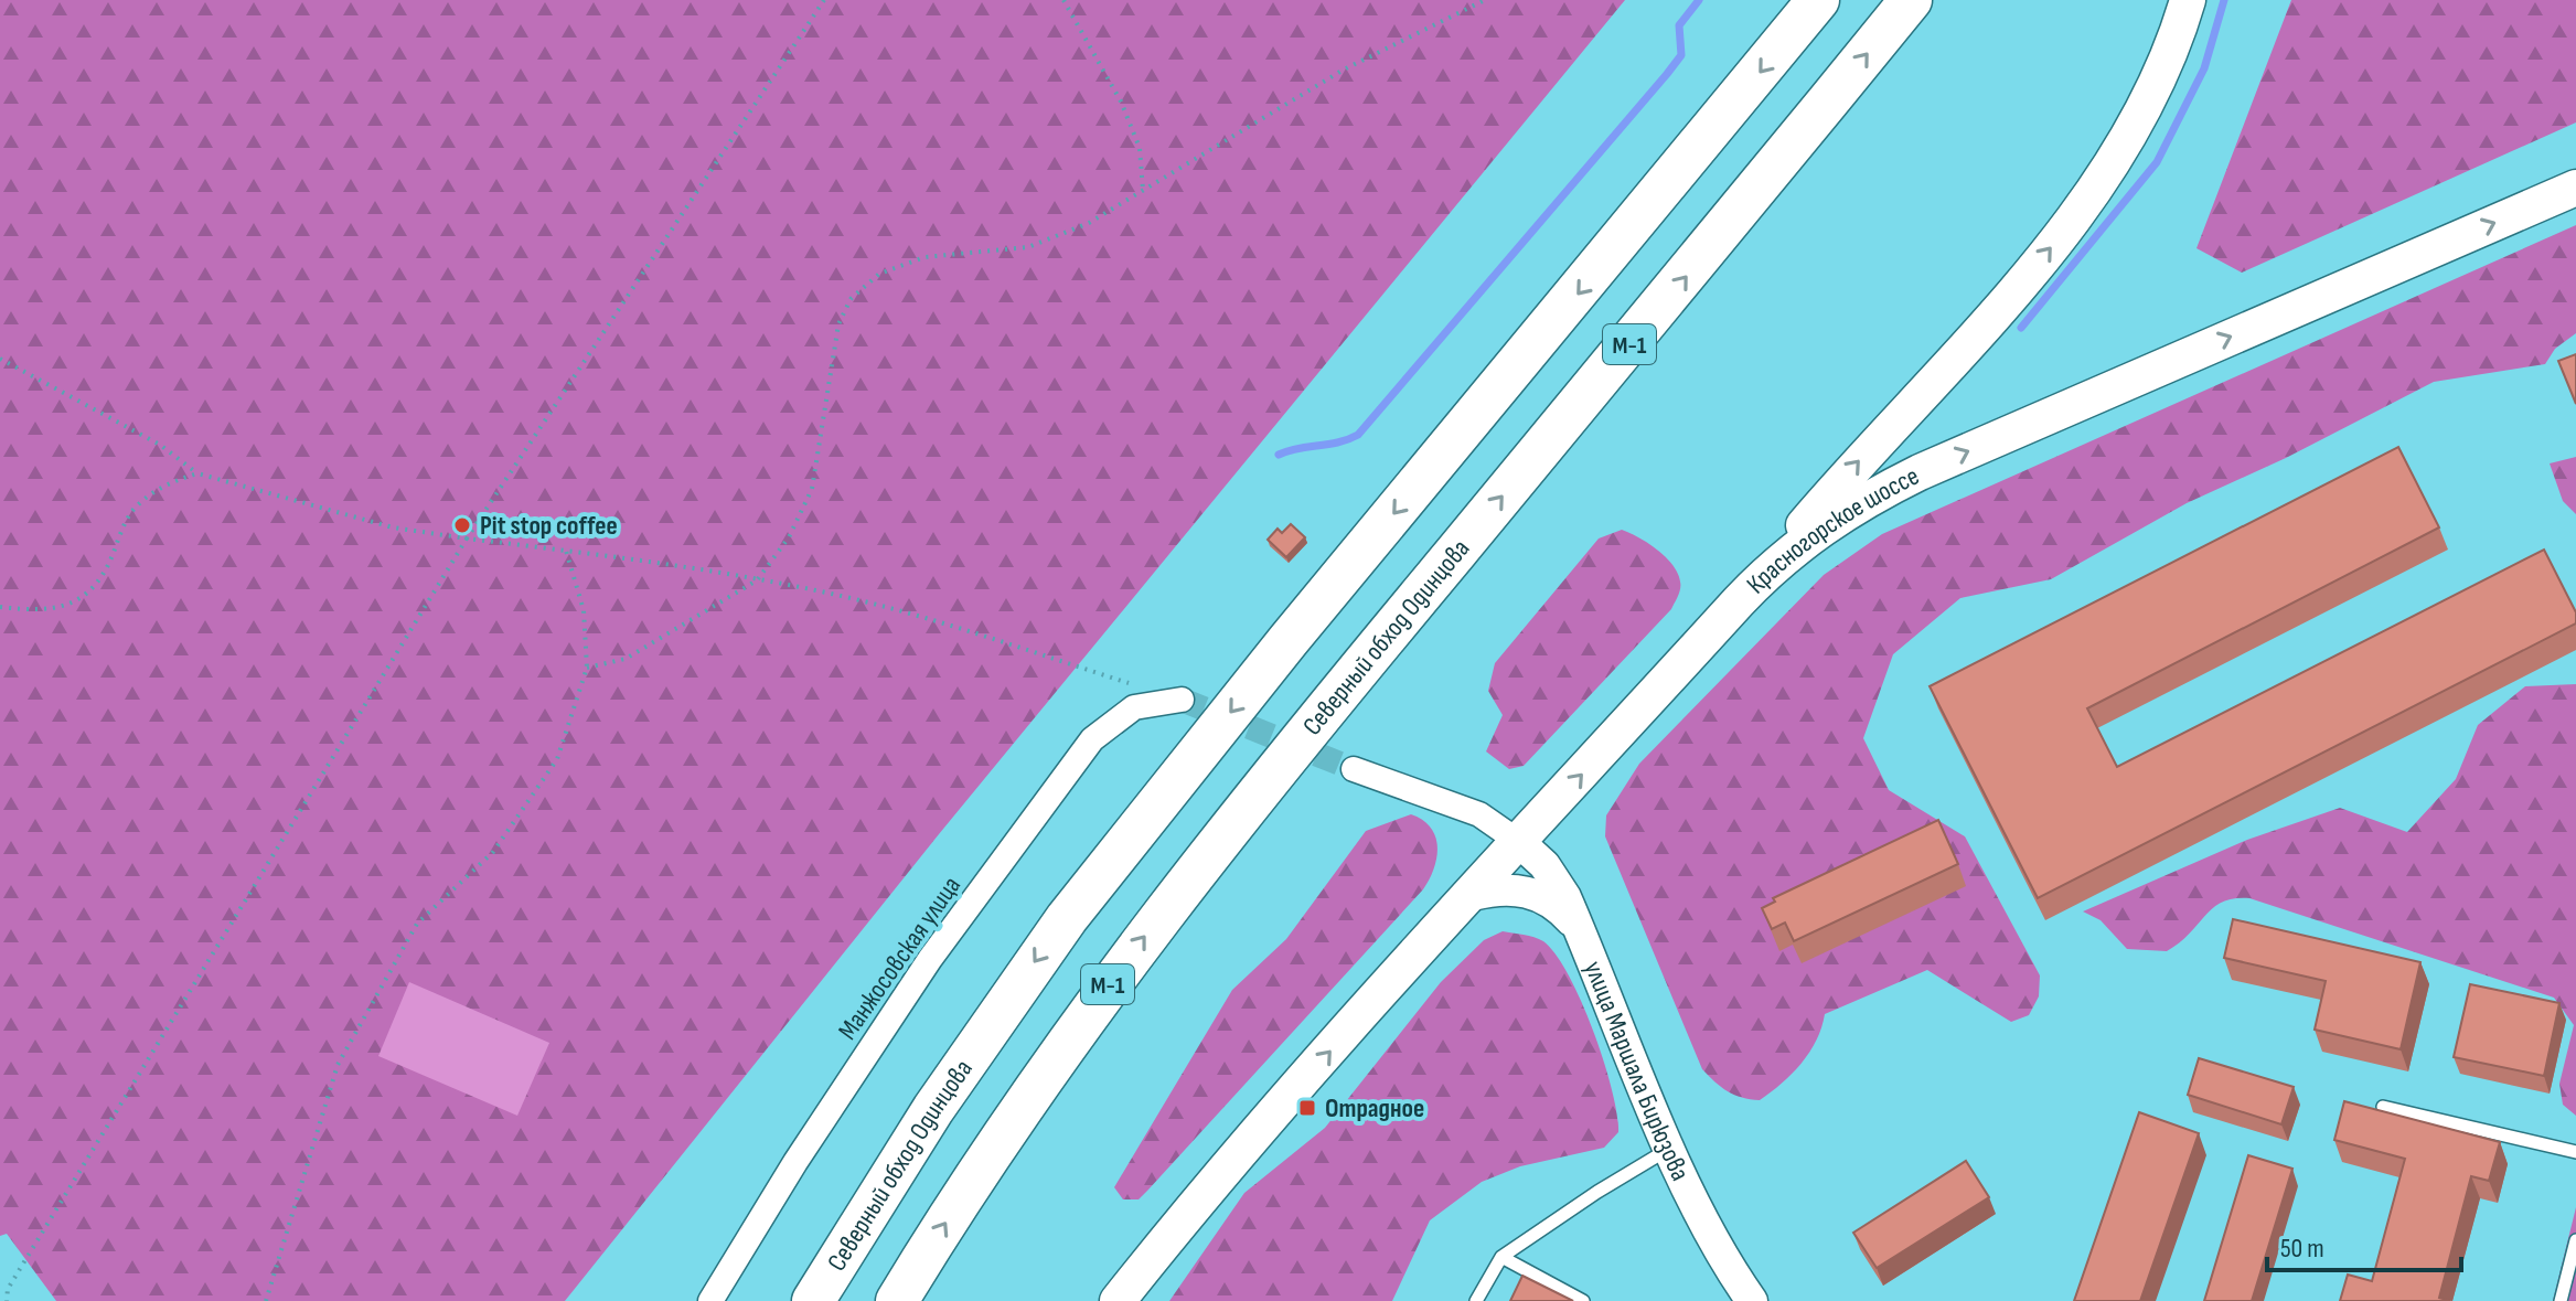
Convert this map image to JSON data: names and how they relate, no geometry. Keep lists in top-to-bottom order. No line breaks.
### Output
{"streets":{"highway":["М-1","Северный обход Одинцова"],"main road":["Красногорское шоссе"],"street":["Манжосовская улица","улица Маршала Бирюзова"]},"crossings":[["Красногорское шоссе","улица Маршала Бирюзова"]],"places":{"other":["Pit stop coffee"],"transit":["Отрадное"]},"scale_bar":"50 m"}
